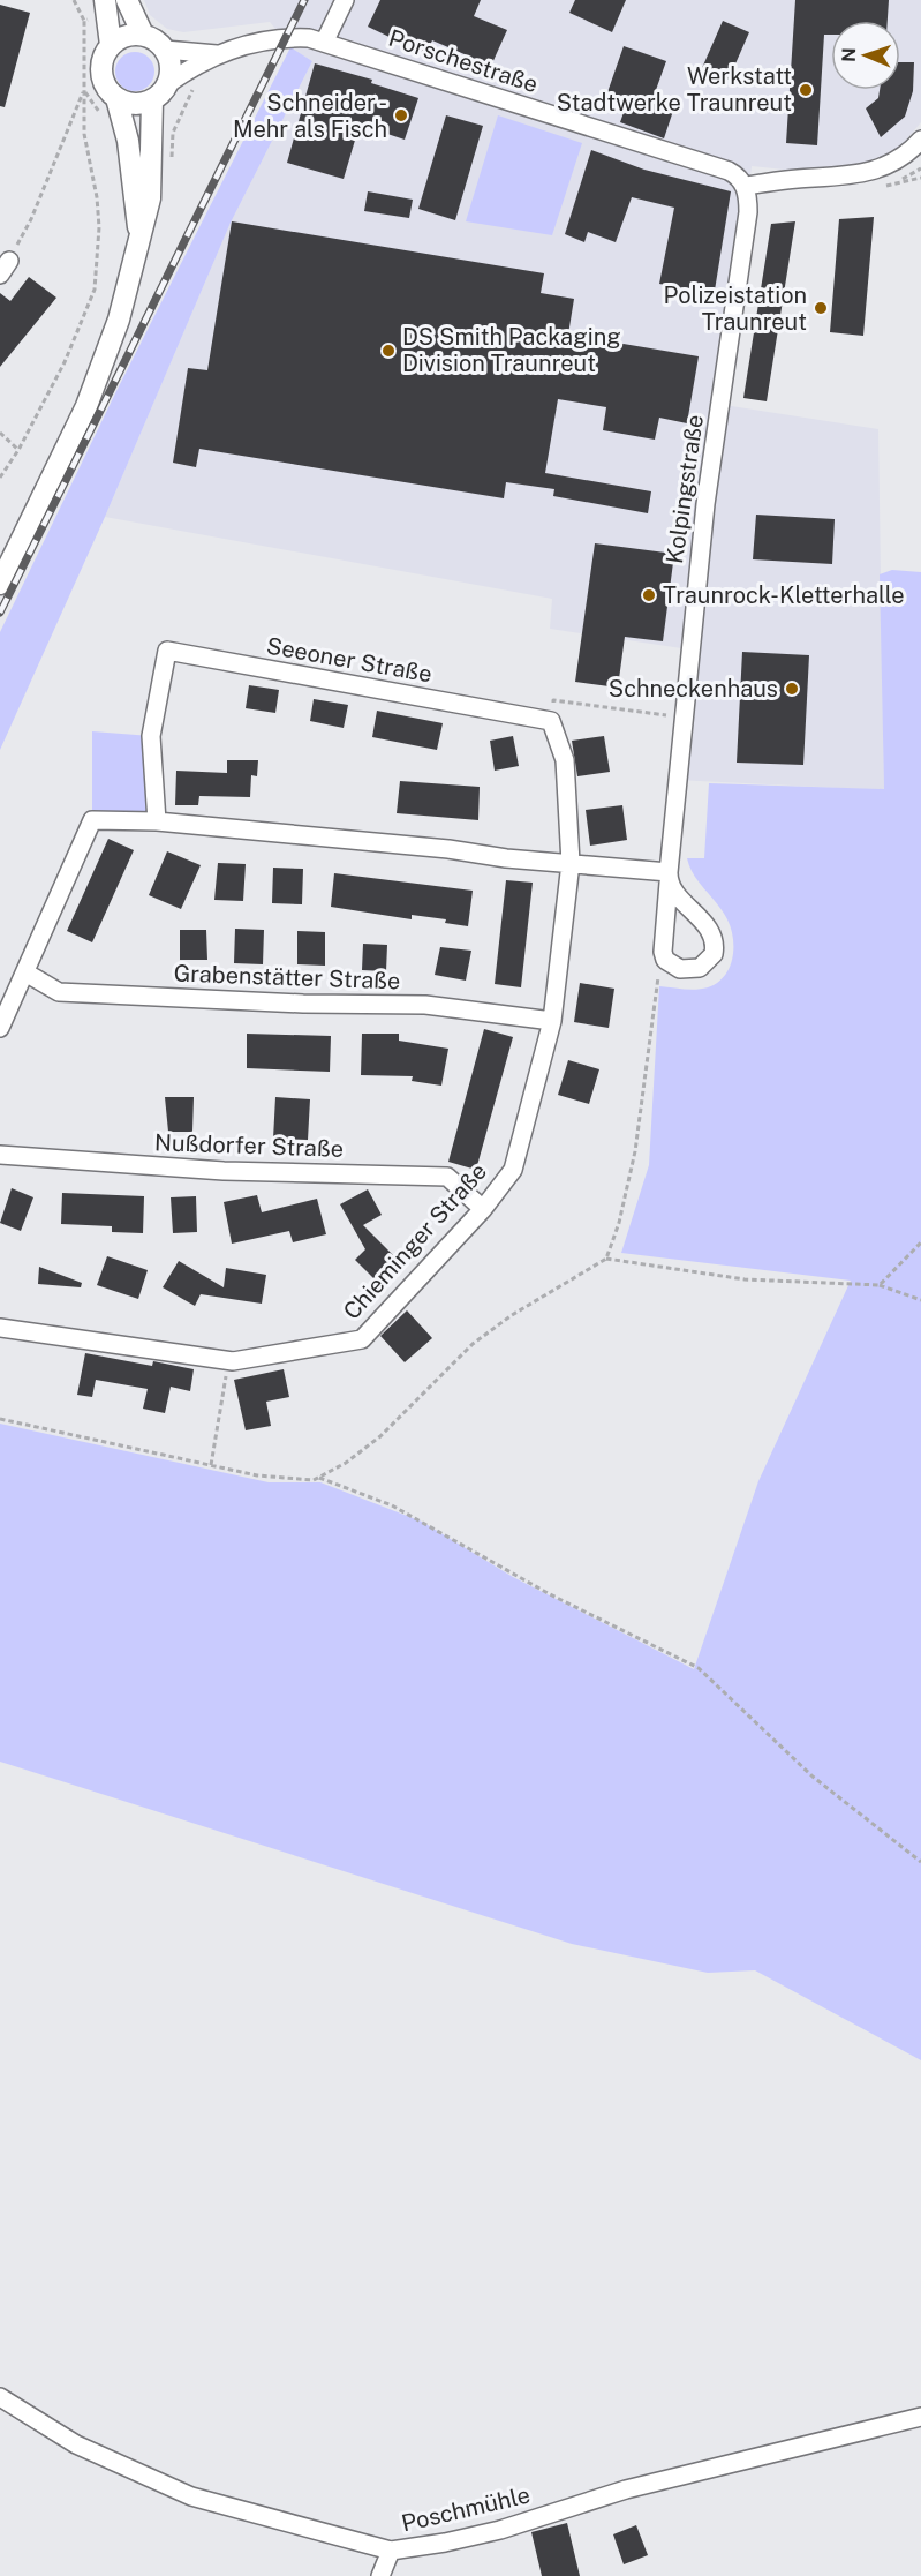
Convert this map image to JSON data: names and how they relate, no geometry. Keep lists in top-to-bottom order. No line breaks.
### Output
{"streets":{"street":["Porschestraße","Kolpingstraße","Seeoner Straße","Grabenstätter Straße","Nußdorfer Straße","Chieminger Straße","Poschmühle"]},"crossings":[["Porschestraße","Kolpingstraße"],["Grabenstätter Straße","Chieminger Straße"],["Nußdorfer Straße","Chieminger Straße"]],"places":["Werkstatt Stadtwerke Traunreut","Schneider - Mehr als Fisch","Polizeistation Traunreut","DS Smith Packaging Division Traunreut","Traunrock-Kletterhalle","Schneckenhaus"],"north":"left"}
